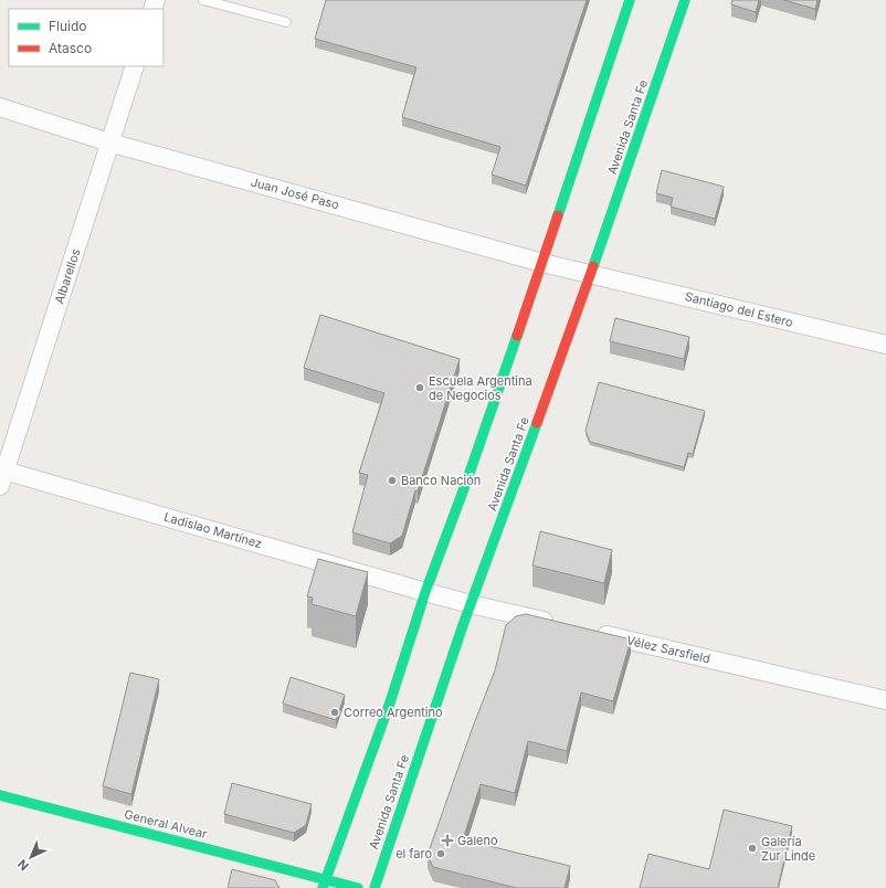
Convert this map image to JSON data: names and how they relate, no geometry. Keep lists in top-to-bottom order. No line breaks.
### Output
{"streets":{"main road":["Avenida Santa Fe","General Alvear"],"street":["Juan José Paso","Albarellos","Santiago del Estero","Ladislao Martínez","Vélez Sarsfield"]},"crossings":[["Avenida Santa Fe","Juan José Paso"],["Avenida Santa Fe","Santiago del Estero"],["Juan José Paso","Albarellos"],["Juan José Paso","Santiago del Estero"],["Albarellos","Ladislao Martínez"]],"places":{"other":["Escuela Argentina de Negocios","Banco Nación","Correo Argentino","Galería Zur Linde","el faro"],"health":["Galeno"]},"legend":["Fluido","Atasco"],"north":"bottom left"}
